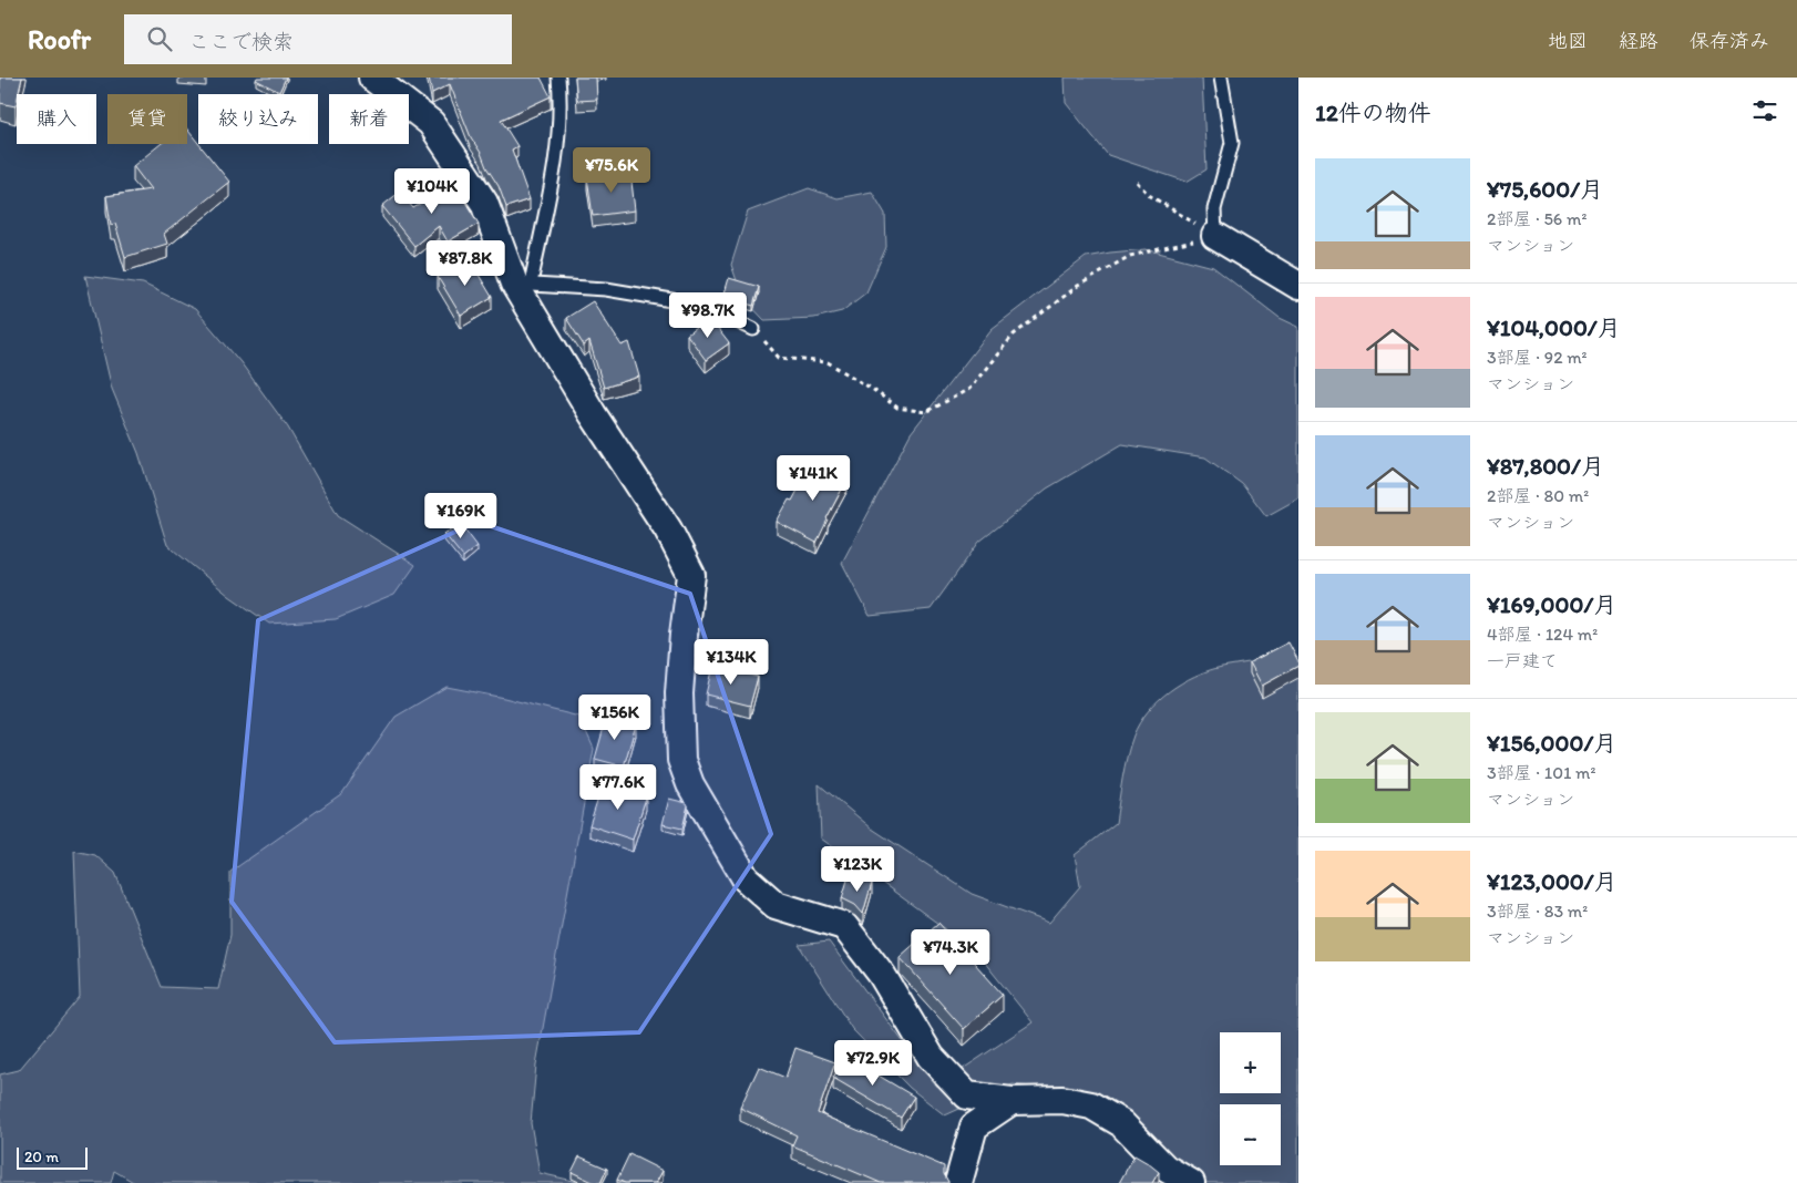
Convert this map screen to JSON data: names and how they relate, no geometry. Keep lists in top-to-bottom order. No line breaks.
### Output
{"scale_bar":"20 m","page":{"header":"Roofr","search":"ここで検索","nav":["地図","経路","保存済み"],"heading":"12件の物件","chip":["購入","賃貸","絞り込み","新着"],"list":[{"name":"¥75,600/月","note":"2部屋 · 56 m² · マンション"},{"name":"¥104,000/月","note":"3部屋 · 92 m² · マンション"},{"name":"¥87,800/月","note":"2部屋 · 80 m² · マンション"},{"name":"¥169,000/月","note":"4部屋 · 124 m² · 一戸建て"},{"name":"¥156,000/月","note":"3部屋 · 101 m² · マンション"},{"name":"¥123,000/月","note":"3部屋 · 83 m² · マンション"}],"price":["¥75.6K","¥104K","¥87.8K","¥98.7K","¥141K","¥169K","¥134K","¥156K","¥77.6K","¥123K","¥74.3K","¥72.9K"],"map_buttons":["+","−"],"scale":"20 m"}}
